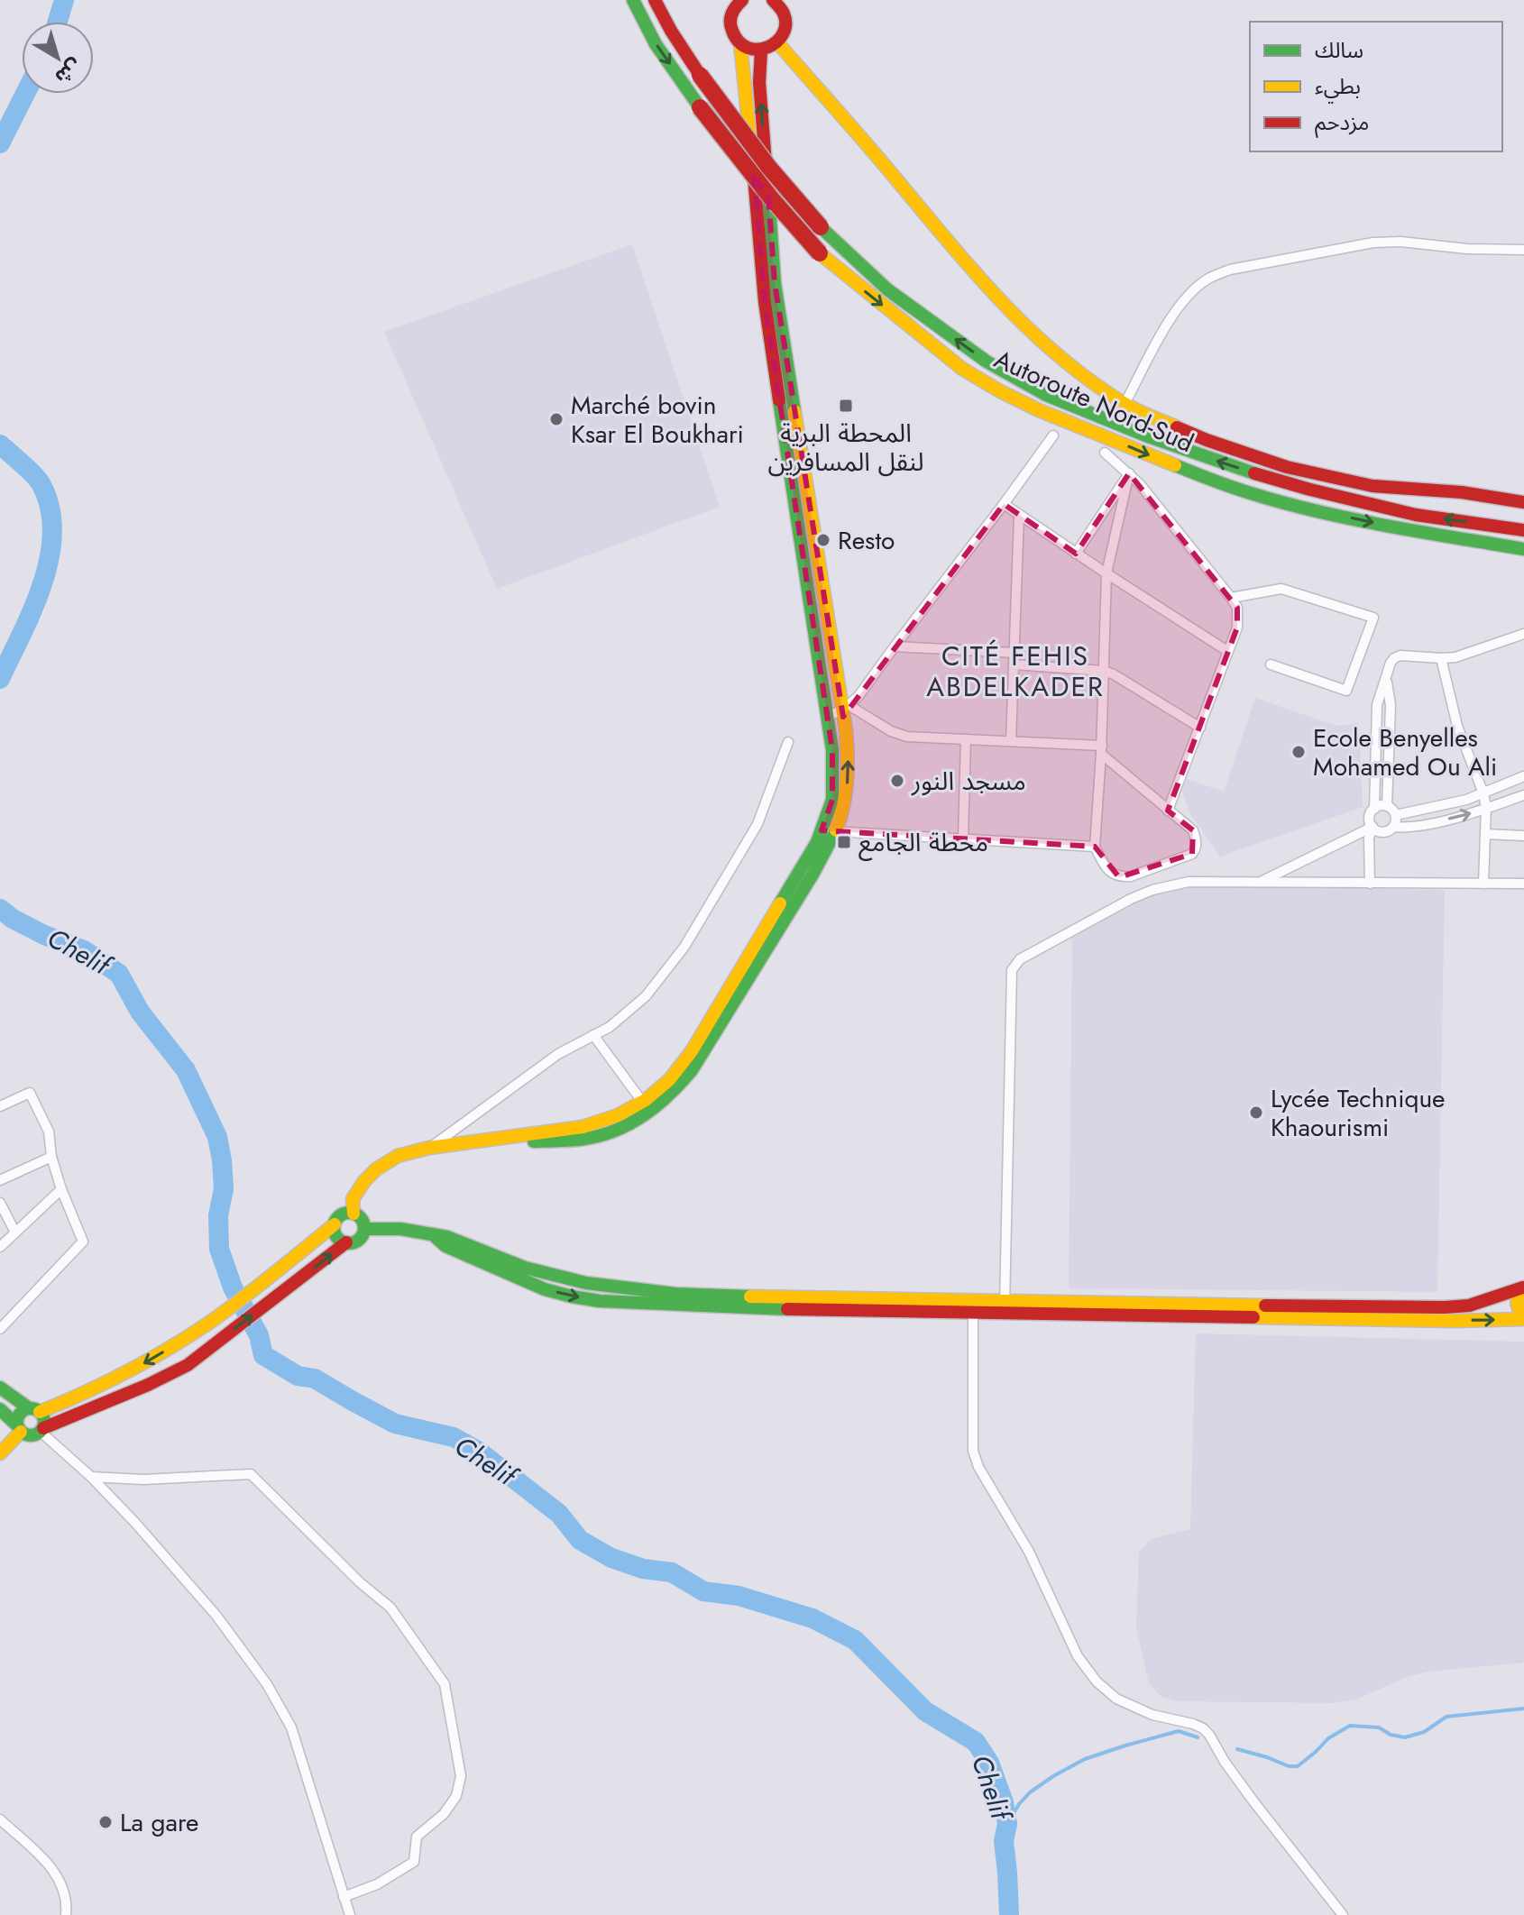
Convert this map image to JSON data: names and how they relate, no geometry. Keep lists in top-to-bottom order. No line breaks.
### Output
{"streets":{"main road":["Autoroute Nord-Sud"]},"districts":["CITÉ FEHIS ABDELKADER"],"water":["Chelif"],"places":{"transit":["المحطة البرية لنقل المسافرين","محطة الجامع"],"other":["Marché bovin Ksar El Boukhari","Resto","Ecole Benyelles Mohamed Ou Ali","مسجد النور","Lycée Technique Khaourismi","La gare"]},"legend":["سالك","بطيء","مزدحم"],"north":"bottom right"}
